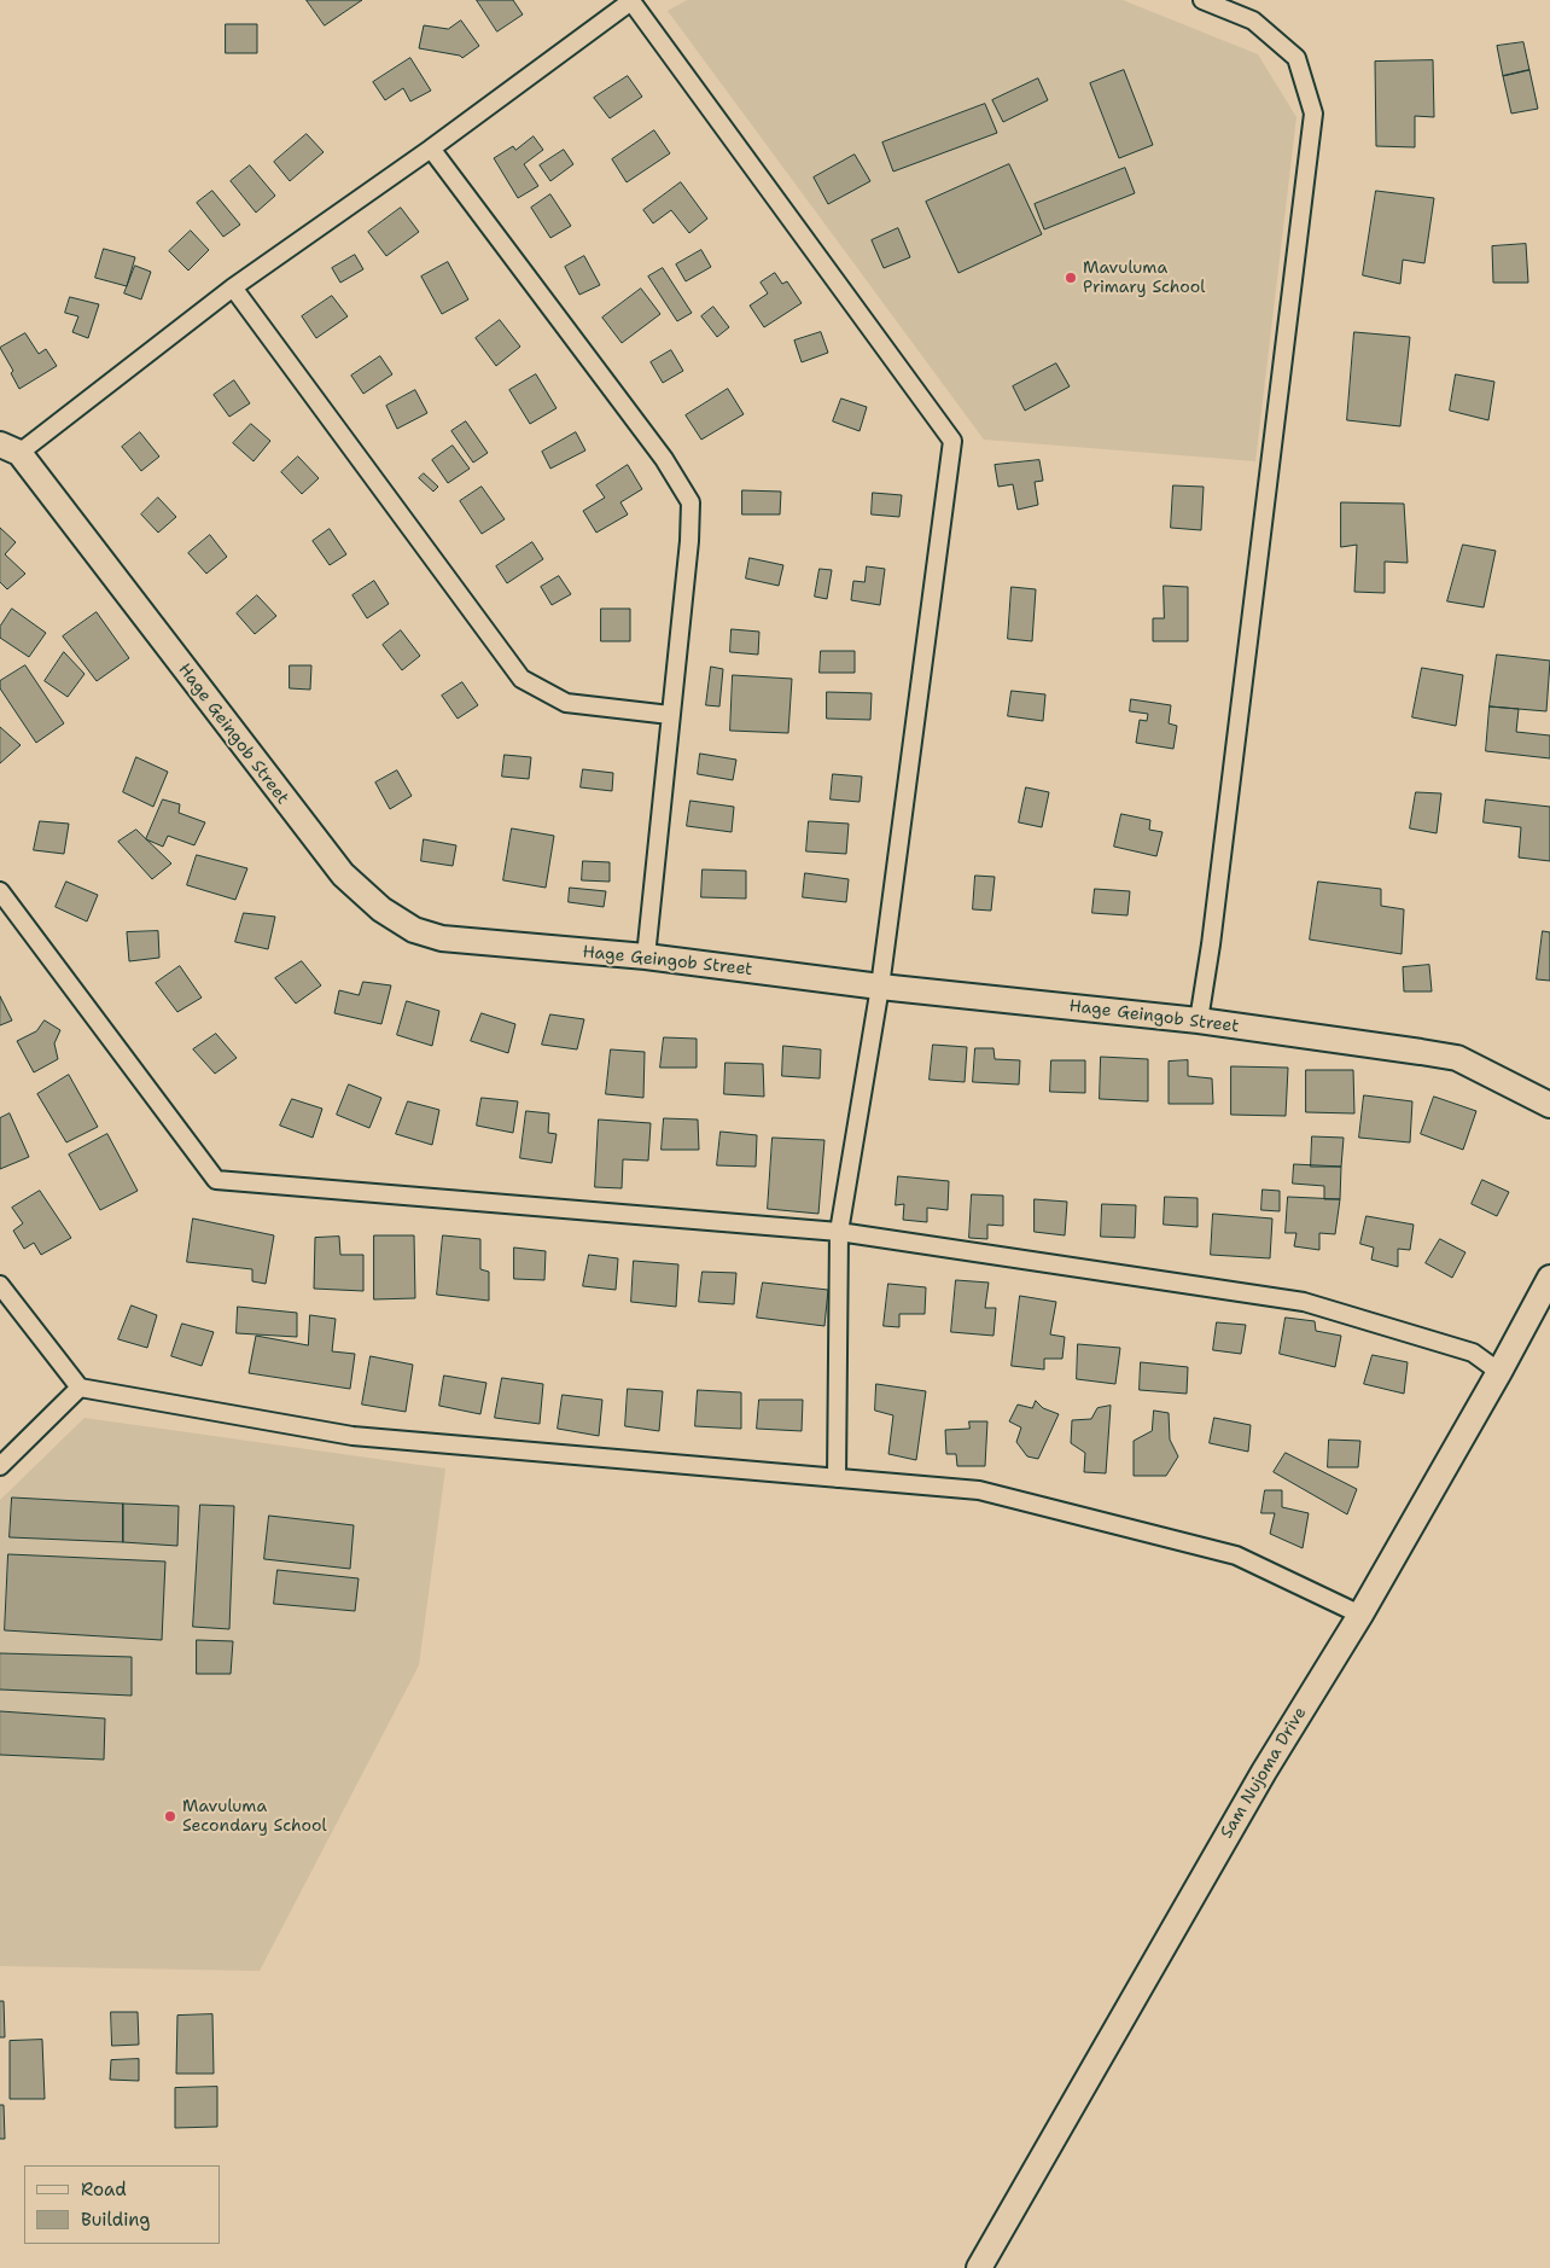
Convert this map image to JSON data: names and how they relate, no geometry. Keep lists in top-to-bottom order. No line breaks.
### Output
{"streets":{"street":["Hage Geingob Street","Sam Nujoma Drive"]},"places":["Mavuluma Primary School","Mavuluma Secondary School"],"legend":["Road","Building"]}
